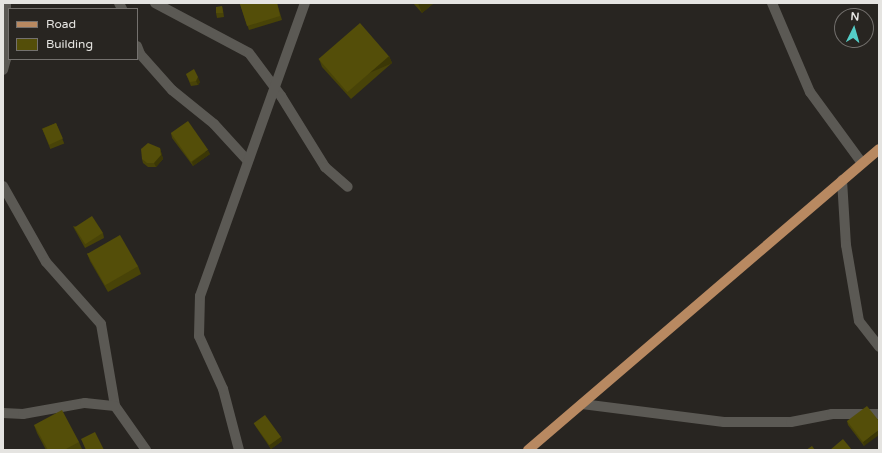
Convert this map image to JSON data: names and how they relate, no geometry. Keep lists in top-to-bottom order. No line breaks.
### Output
{"legend":["Road","Building"],"north":"top"}
